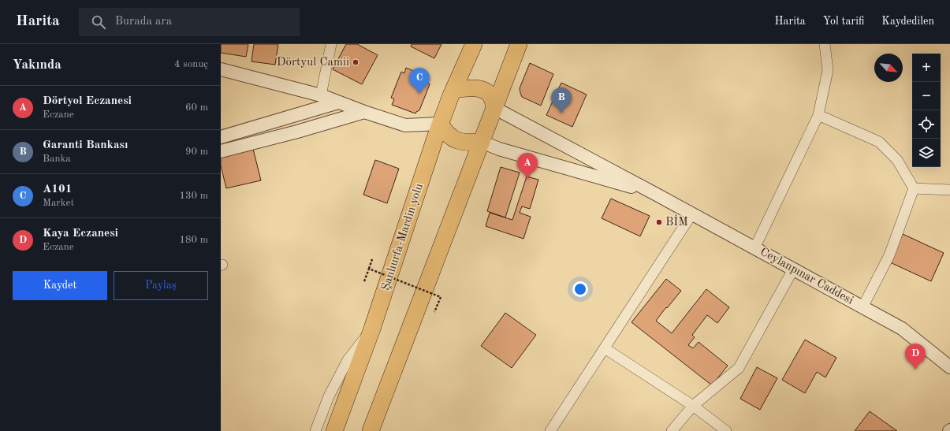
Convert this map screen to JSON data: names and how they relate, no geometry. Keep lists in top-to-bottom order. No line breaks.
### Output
{"streets":{"highway":["Şanlıurfa-Mardin yolu"],"street":["Ceylanpınar Caddesi"]},"places":["Dörtyul Camii","BİM"],"north":"bottom right","page":{"header":"Harita","search":"Burada ara","nav":["Harita","Yol tarifi","Kaydedilen"],"heading":["Yakında","4 sonuç"],"map_buttons":["+","−"],"pins":["C","B","A","D"],"list":[{"mark":"A","name":"Dörtyol Eczanesi","note":"Eczane","value":"60 m"},{"mark":"B","name":"Garanti Bankası","note":"Banka","value":"90 m"},{"mark":"C","name":"A101","note":"Market","value":"130 m"},{"mark":"D","name":"Kaya Eczanesi","note":"Eczane","value":"180 m"}],"buttons":["Kaydet","Paylaş"]}}
